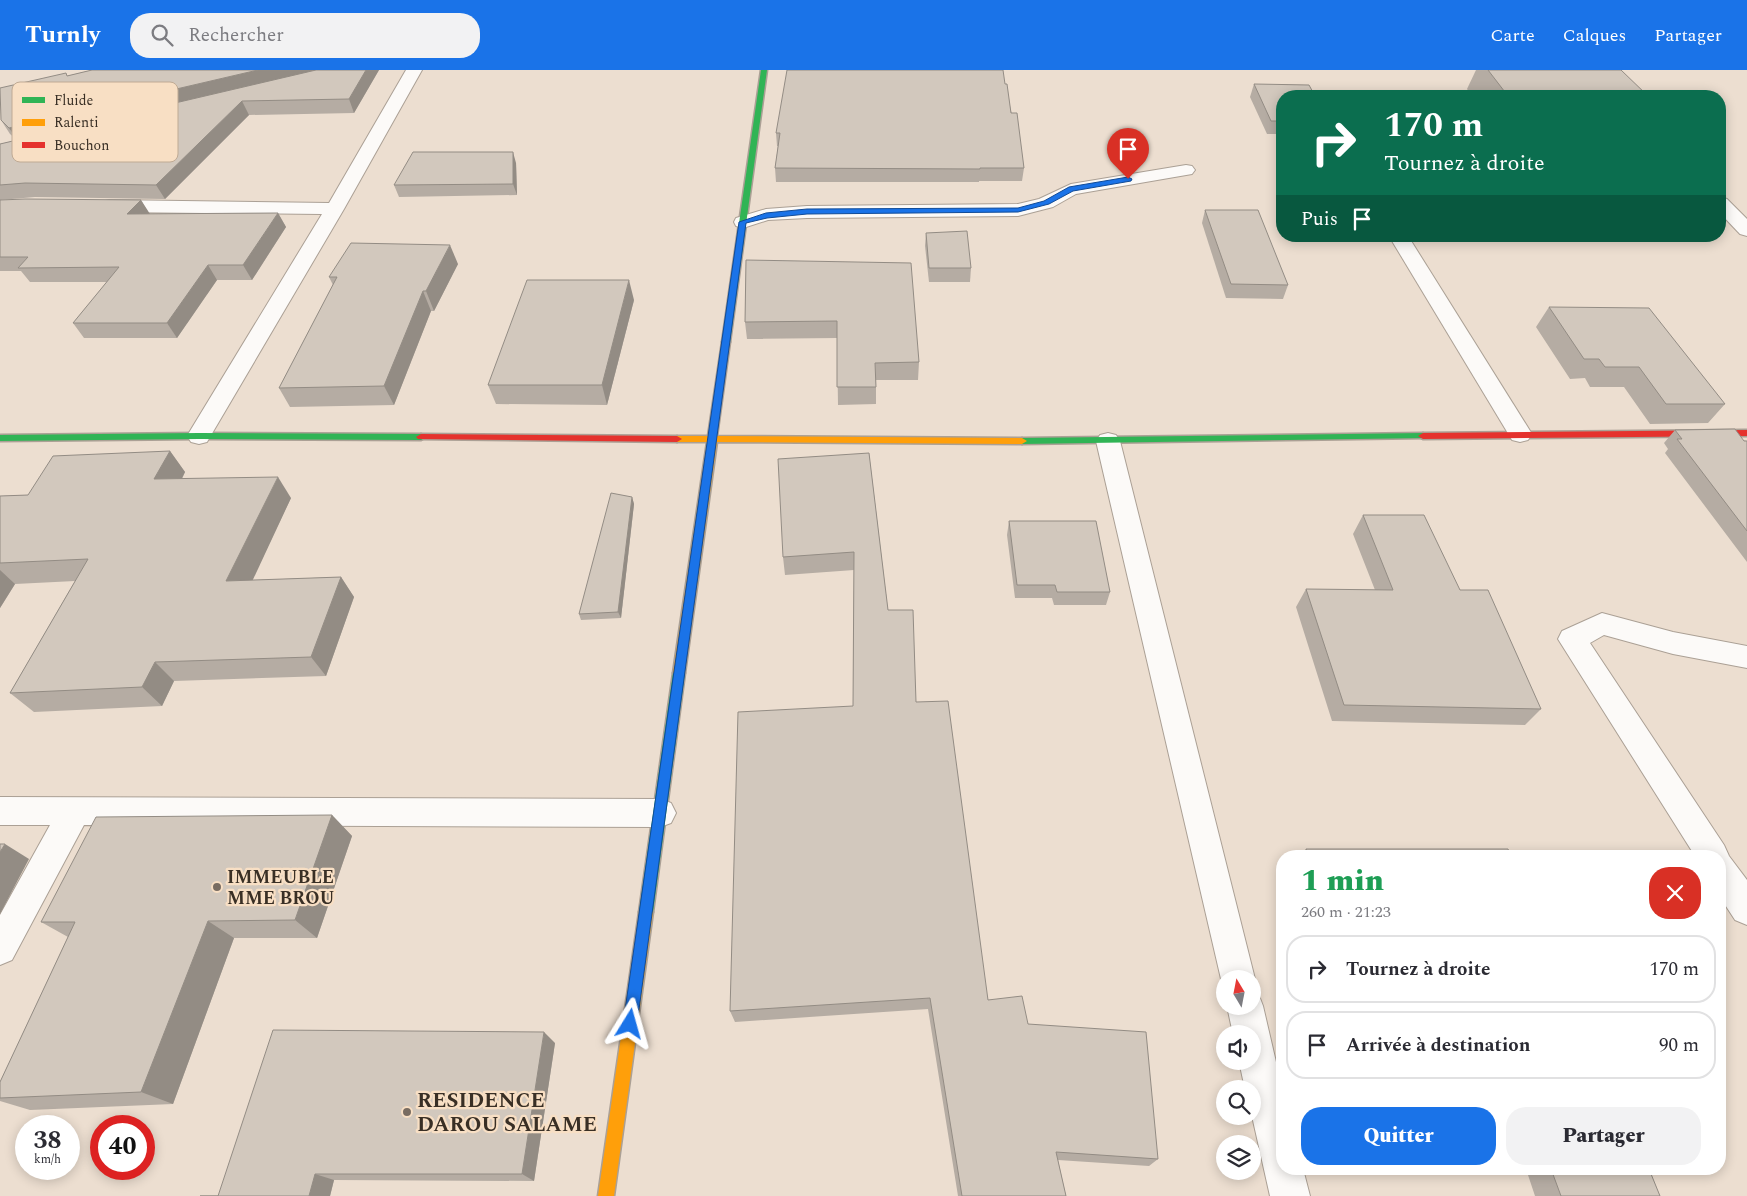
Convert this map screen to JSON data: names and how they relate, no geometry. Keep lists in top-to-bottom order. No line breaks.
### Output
{"places":["IMMEUBLE MME BROU","RESIDENCE DAROU SALAME"],"legend":["Fluide","Ralenti","Bouchon"],"north":"top","page":{"header":"Turnly","search":"Rechercher","nav":["Carte","Calques","Partager"],"turn":["170 m","Tournez à droite"],"then":"Puis","heading":["1 min","260 m · 21:23"],"list":[{"name":"Tournez à droite","value":"170 m"},{"name":"Arrivée à destination","value":"90 m"}],"buttons":["Quitter","Partager"],"speed":"38 km/h","limit":"40"}}
